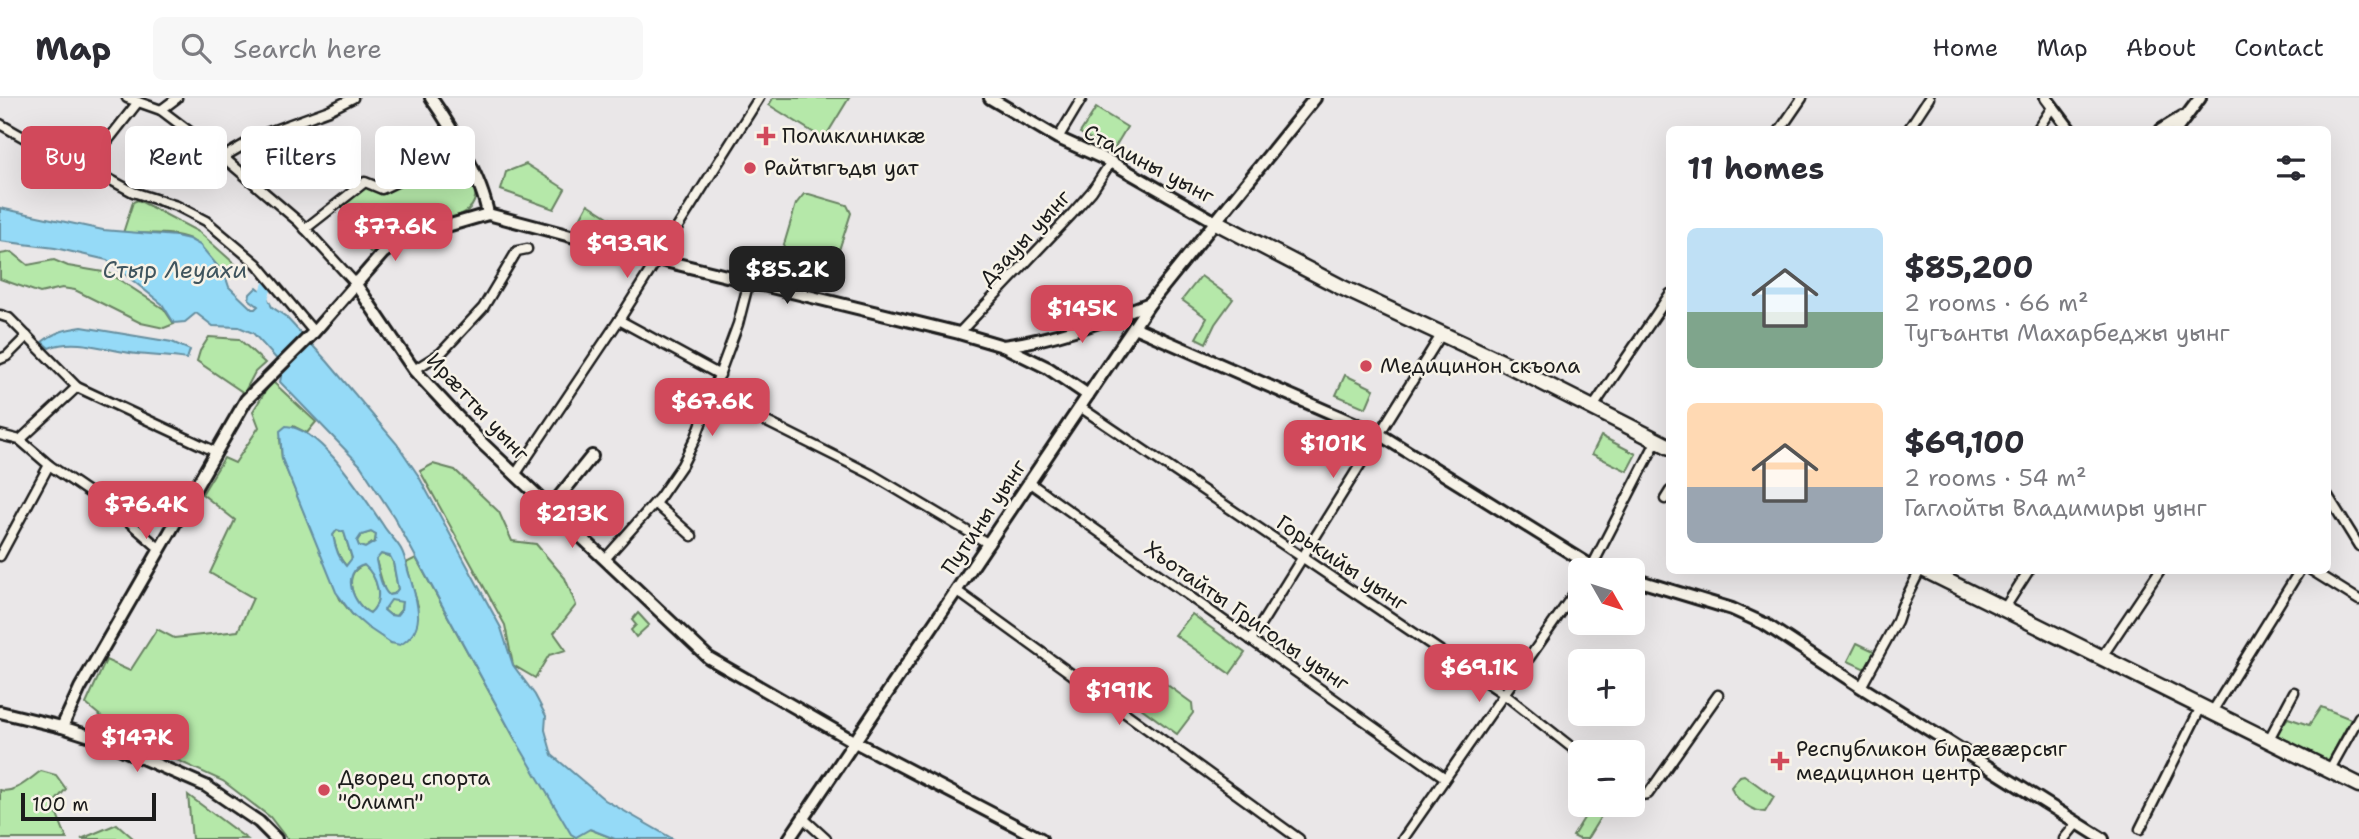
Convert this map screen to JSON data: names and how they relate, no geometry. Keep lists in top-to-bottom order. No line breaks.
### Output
{"streets":{"street":["Сталины уынг","Дзауы уынг","Ирæтты уынг","Путины уынг","Горькийы уынг","Хъотайты Григолы уынг"]},"crossings":[["Сталины уынг","Дзауы уынг"],["Сталины уынг","Путины уынг"],["Ирæтты уынг","Путины уынг"],["Путины уынг","Горькийы уынг"],["Путины уынг","Хъотайты Григолы уынг"]],"water":["Стыр Леуахи"],"places":{"health":["Поликлиникæ","Республикон бирæвæрсыг медицинон центр"],"other":["Райтыгъды уат","Медицинон скъола","Дворец спорта \"Олимп\""]},"scale_bar":"100 m","north":"bottom right","page":{"header":"Map","search":"Search here","nav":["Home","Map","About","Contact"],"chip":["Buy","Rent","Filters","New"],"heading":"11 homes","price":["$77.6K","$93.9K","$85.2K","$145K","$67.6K","$101K","$76.4K","$213K","$69.1K","$191K","$147K"],"list":[{"name":"$85,200","note":"2 rooms · 66 m² · Тугъанты Махарбеджы уынг"},{"name":"$69,100","note":"2 rooms · 54 m² · Гаглойты Владимиры уынг"}],"map_buttons":["+","−"],"scale":"100 m"}}
